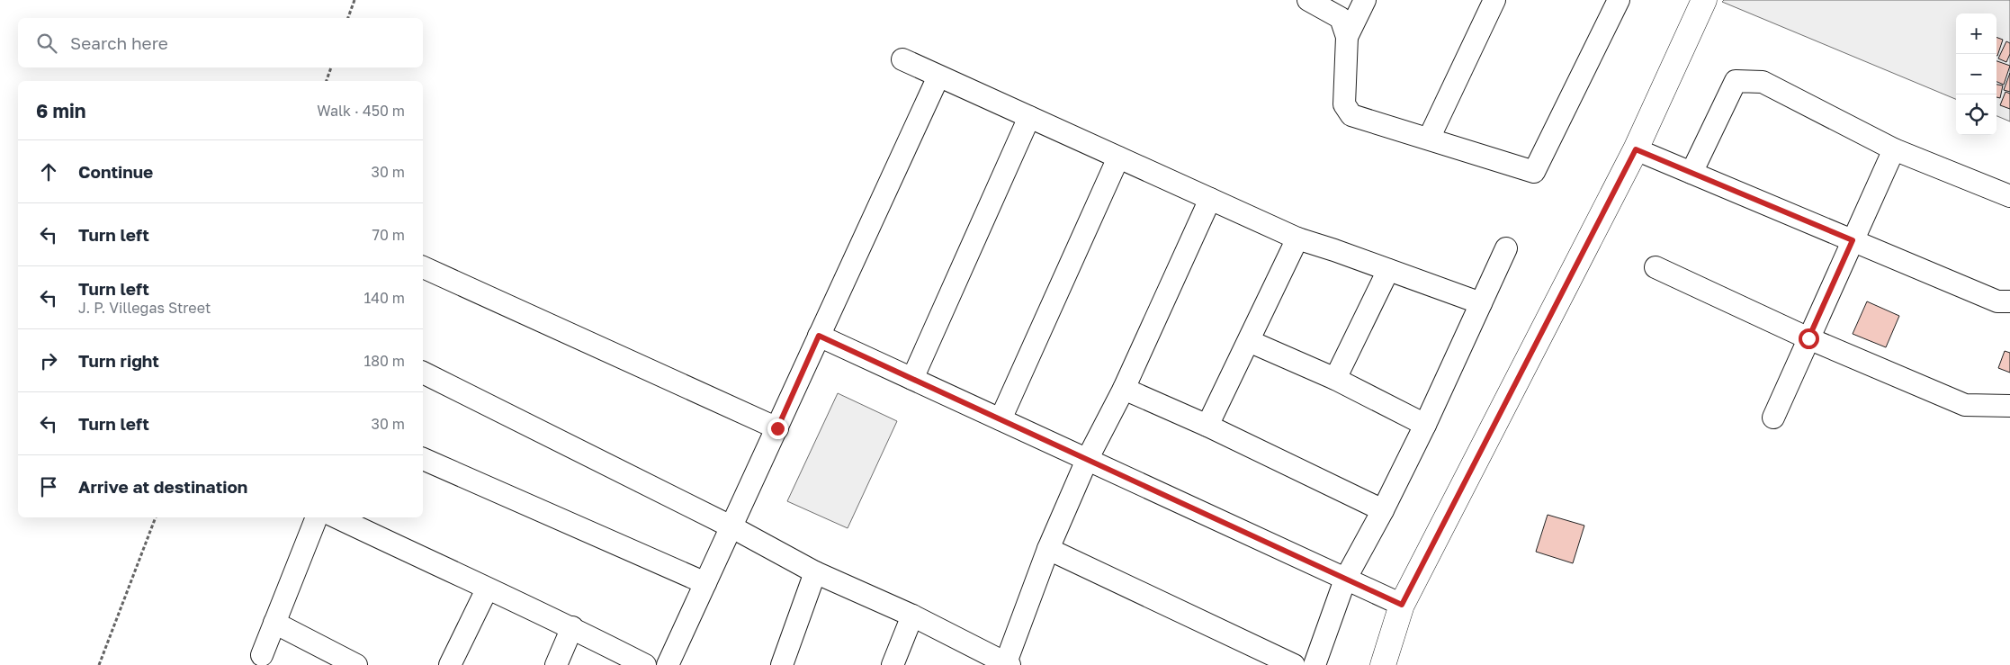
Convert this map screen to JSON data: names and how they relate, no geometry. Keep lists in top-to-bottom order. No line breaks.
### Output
{"page":{"map_buttons":["+","−"],"search":"Search here","heading":["6 min","Walk · 450 m"],"list":[["Continue","30 m"],["Turn left","70 m"],["Turn left","J. P. Villegas Street","140 m"],["Turn right","180 m"],["Turn left","30 m"],"Arrive at destination"]}}
